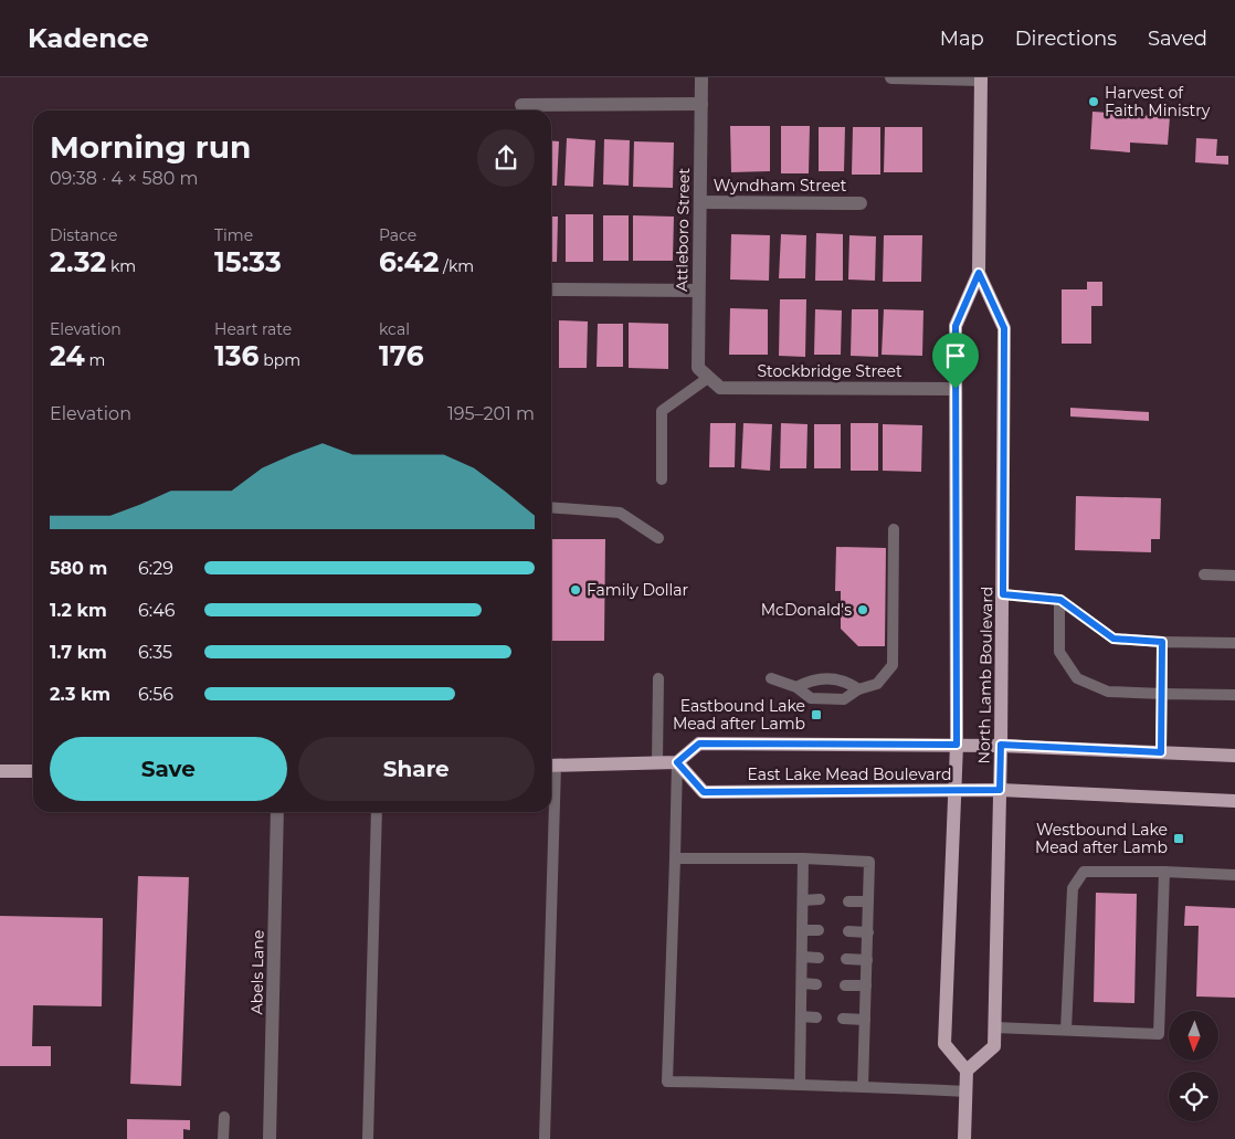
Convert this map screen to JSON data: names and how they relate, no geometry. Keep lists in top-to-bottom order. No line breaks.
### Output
{"streets":{"main road":["North Lamb Boulevard","East Lake Mead Boulevard"],"street":["Wyndham Street","Attleboro Street","Stockbridge Street","Abels Lane"]},"crossings":[["Wyndham Street","Attleboro Street"],["Attleboro Street","Stockbridge Street"],["Stockbridge Street","North Lamb Boulevard"],["North Lamb Boulevard","East Lake Mead Boulevard"]],"places":{"other":["Harvest of Faith Ministry","Family Dollar","McDonald's"],"transit":["Eastbound Lake Mead after Lamb","Westbound Lake Mead after Lamb"]},"north":"bottom","page":{"header":"Kadence","nav":["Map","Directions","Saved"],"heading":["Morning run","09:38 · 4 × 580 m"],"stats":[["Distance","2.32 km"],["Time","15:33"],["Pace","6:42 /km"],["Elevation","24 m"],["Heart rate","136 bpm"],["kcal","176"]],"chart":["Elevation","195–201 m"],"list":[{"name":"580 m","note":"6:29"},{"name":"1.2 km","note":"6:46"},{"name":"1.7 km","note":"6:35"},{"name":"2.3 km","note":"6:56"}],"buttons":["Save","Share"]}}
